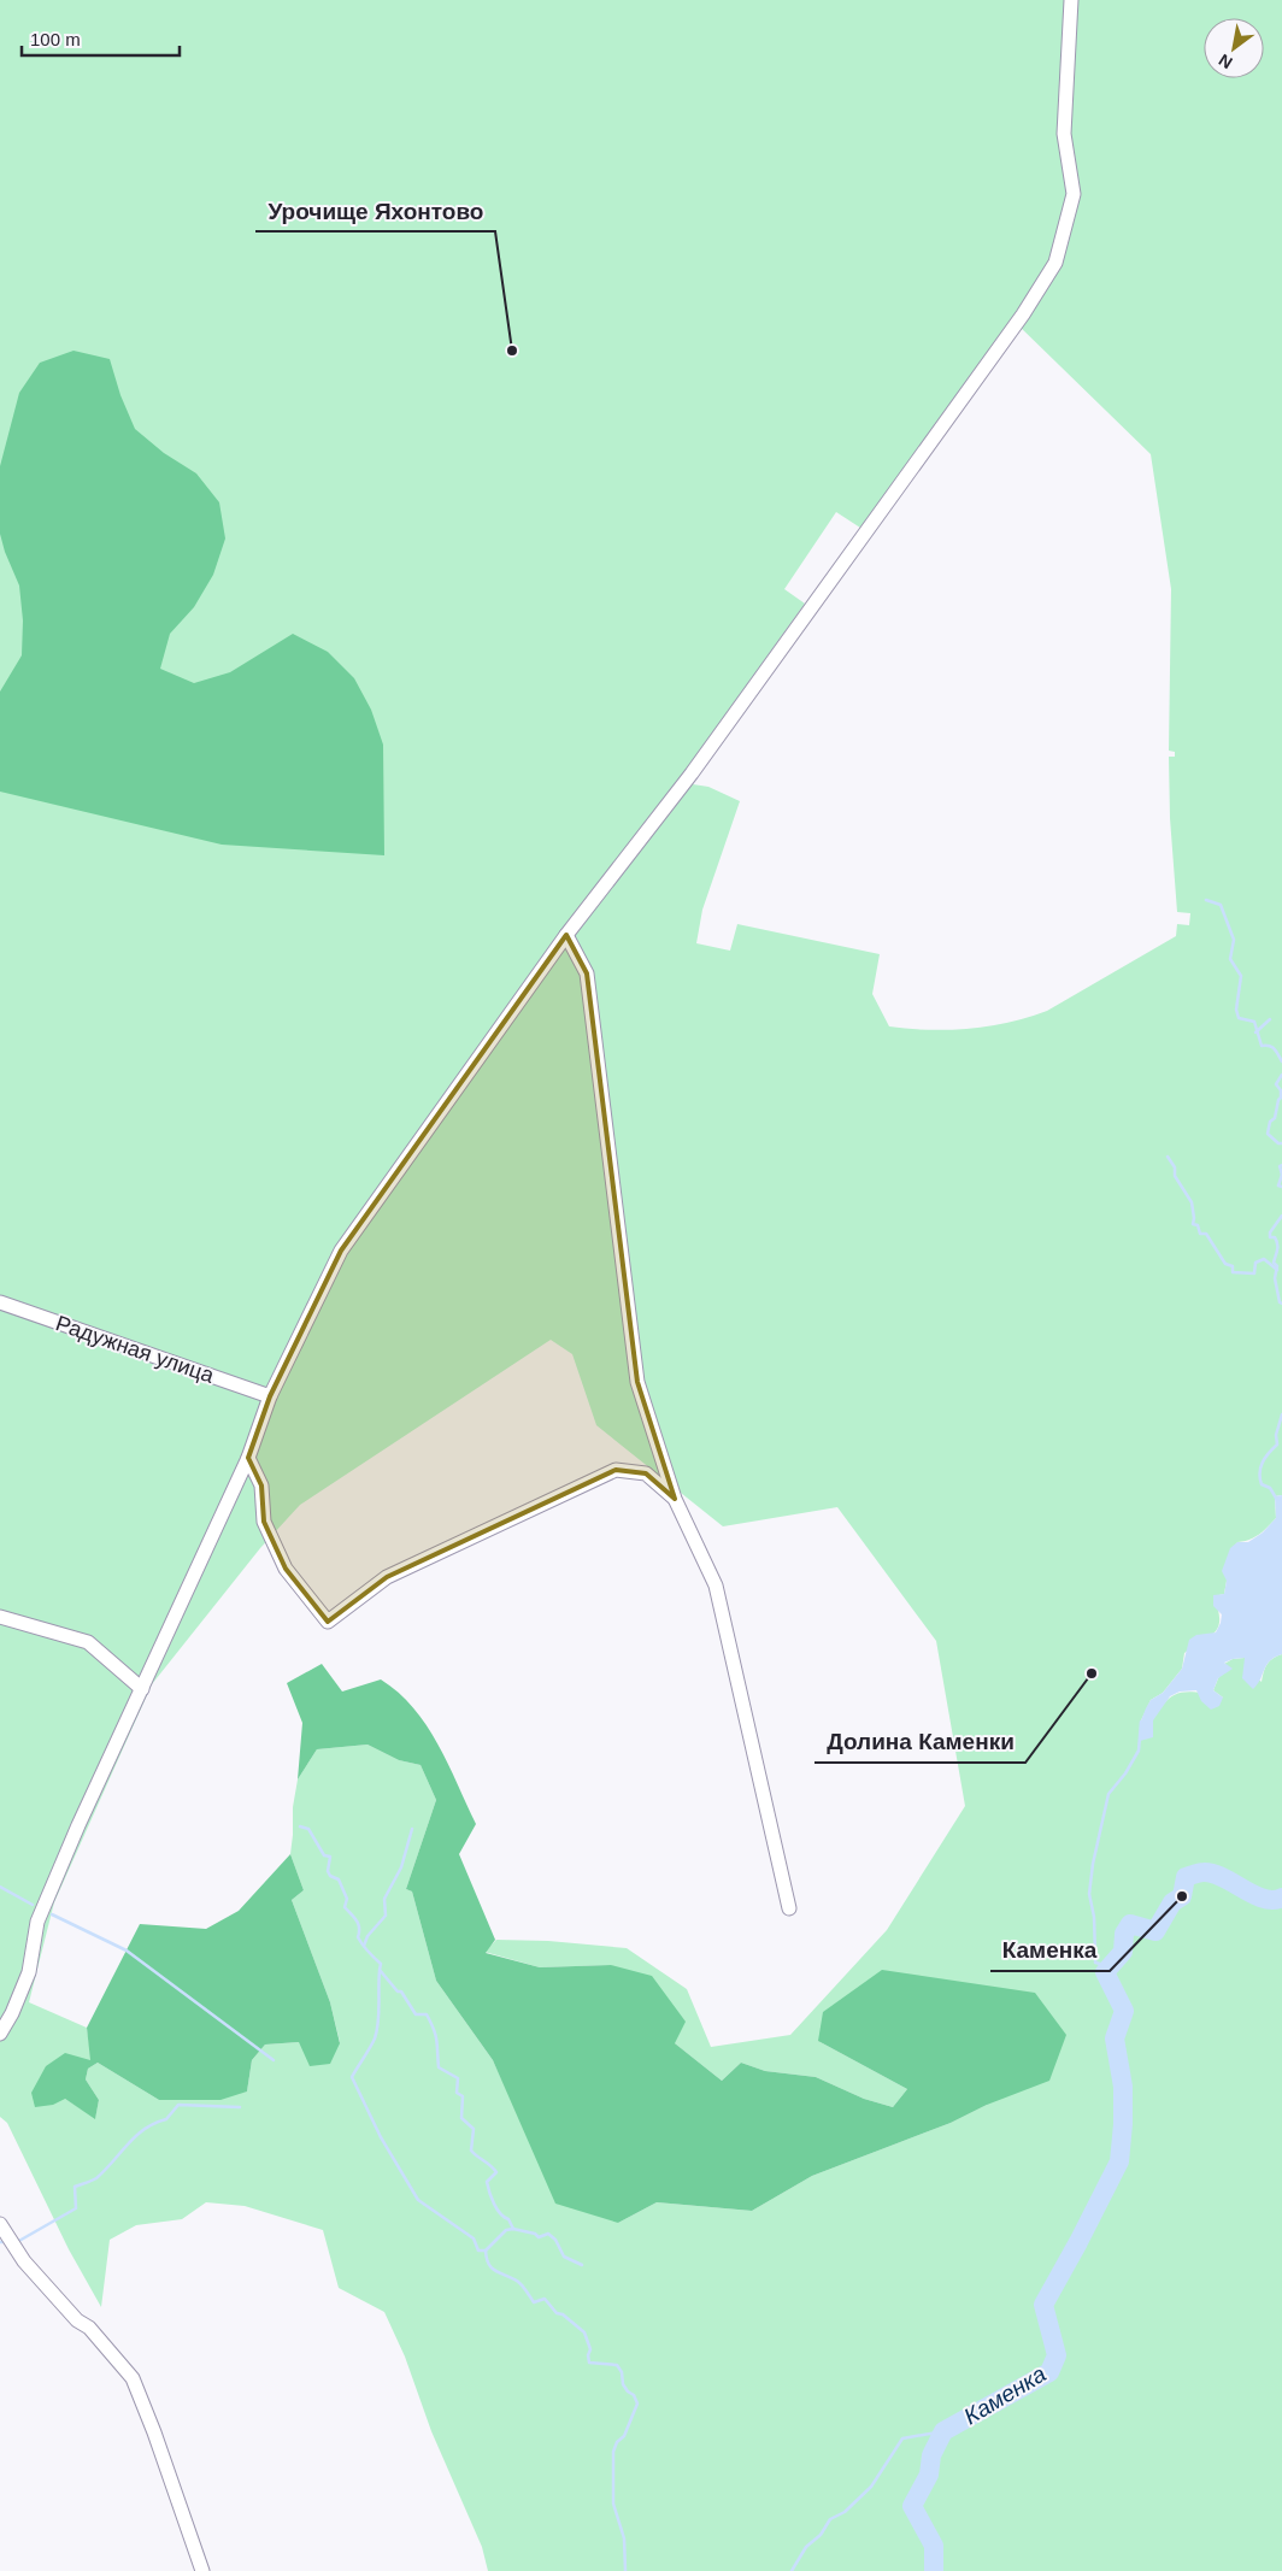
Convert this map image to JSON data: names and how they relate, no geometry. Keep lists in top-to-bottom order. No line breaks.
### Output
{"streets":{"street":["Радужная улица"]},"water":["Каменка"],"places":["Урочище Яхонтово","Долина Каменки","Каменка"],"scale_bar":"100 m","north":"bottom left"}
